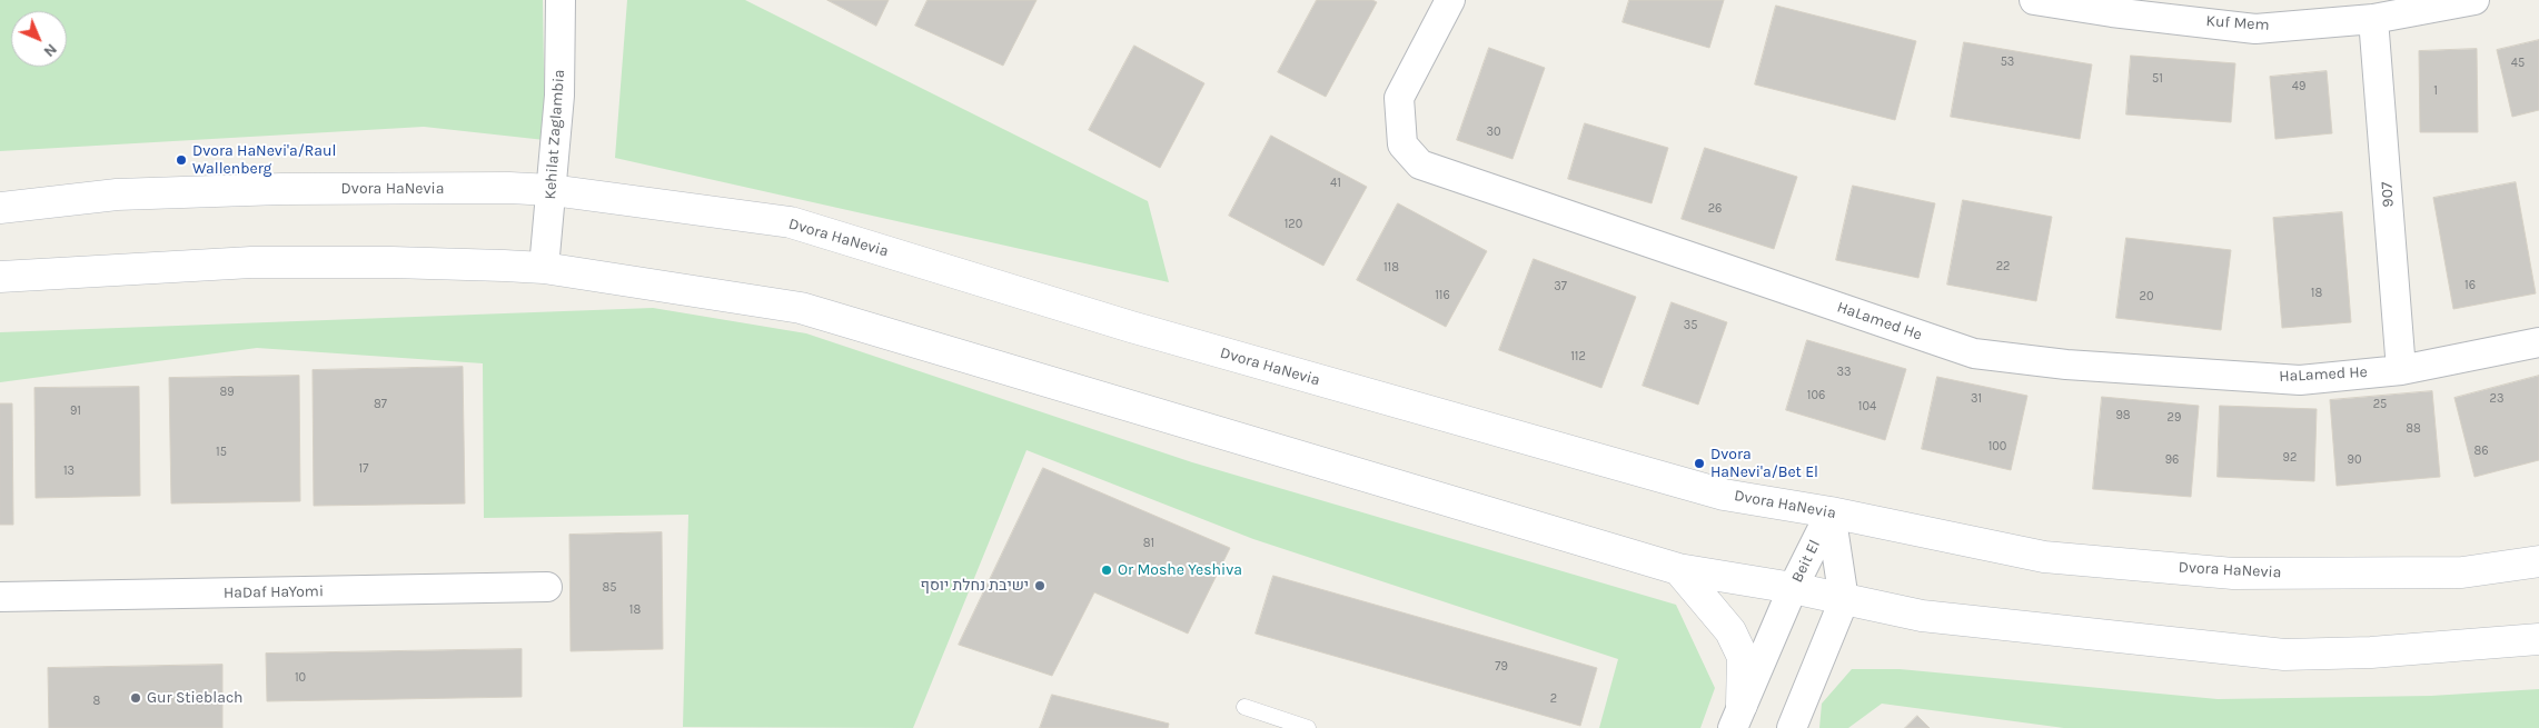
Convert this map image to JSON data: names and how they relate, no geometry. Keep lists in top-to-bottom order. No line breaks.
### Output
{"streets":{"street":["Kuf Mem","Kehilat Zaglambia","Dvora HaNevia","907","HaLamed He","Beit El","HaDaf HaYomi"]},"crossings":[["Kuf Mem","907"],["Kehilat Zaglambia","Dvora HaNevia"],["Dvora HaNevia","Beit El"],["907","HaLamed He"]],"places":["Dvora HaNevi'a/Raul Wallenberg","Dvora HaNevi'a/Bet El","Or Moshe Yeshiva","ישיבת נחלת יוסף","Gur Stieblach"],"house_numbers":["53","45","51","49","1","30","41","26","120","22","118","16","37","18","116","20","35","112","33","89","106","31","23","87","25","104","91","98","29","88","100","86","15","92","96","90","17","13","81","85","18","79","10","2","8"],"north":"bottom right"}
